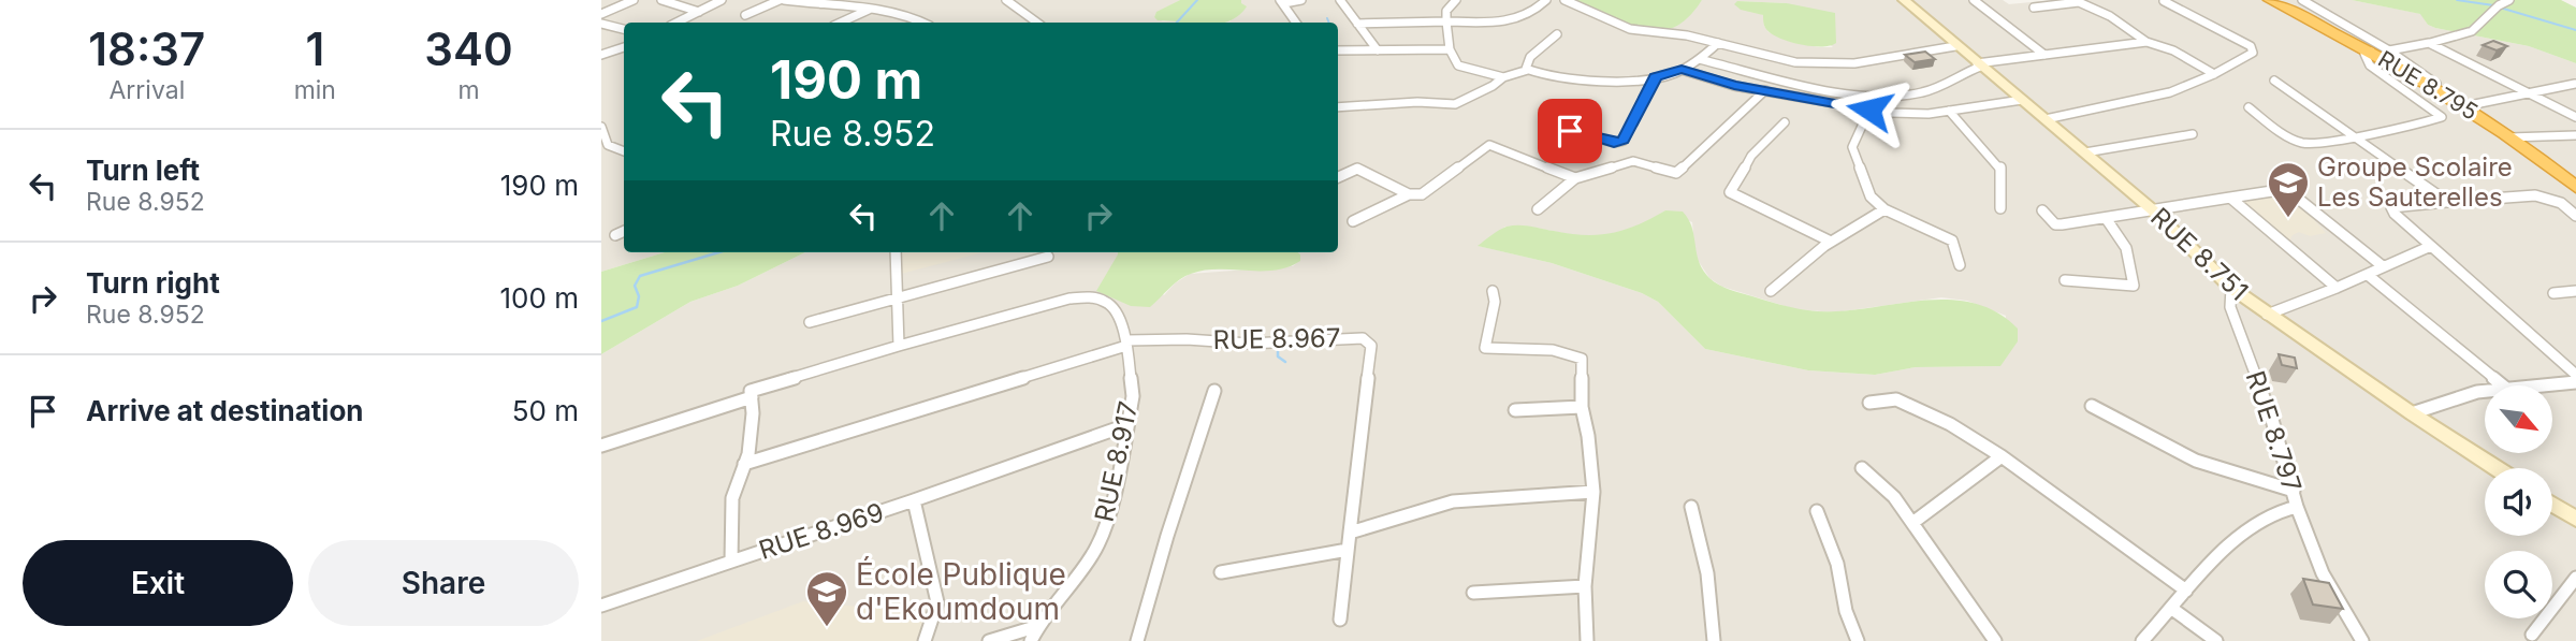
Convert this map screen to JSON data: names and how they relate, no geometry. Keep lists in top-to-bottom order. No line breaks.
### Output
{"streets":{"highway":["RUE 8.795"],"main road":["RUE 8.751"],"street":["RUE 8.967","RUE 8.797","RUE 8.917","RUE 8.969"]},"crossings":[["RUE 8.751","RUE 8.797"],["RUE 8.967","RUE 8.917"]],"places":{"school or university":["Groupe Scolaire Les Sauterelles","École Publique d'Ekoumdoum"]},"north":"bottom right","page":{"eta":["18:37","Arrival","1","min","340","m"],"turn":["190 m","Rue 8.952"],"list":[{"name":"Turn left","note":"Rue 8.952","value":"190 m"},{"name":"Turn right","note":"Rue 8.952","value":"100 m"},{"name":"Arrive at destination","value":"50 m"}],"buttons":["Exit","Share"]}}
